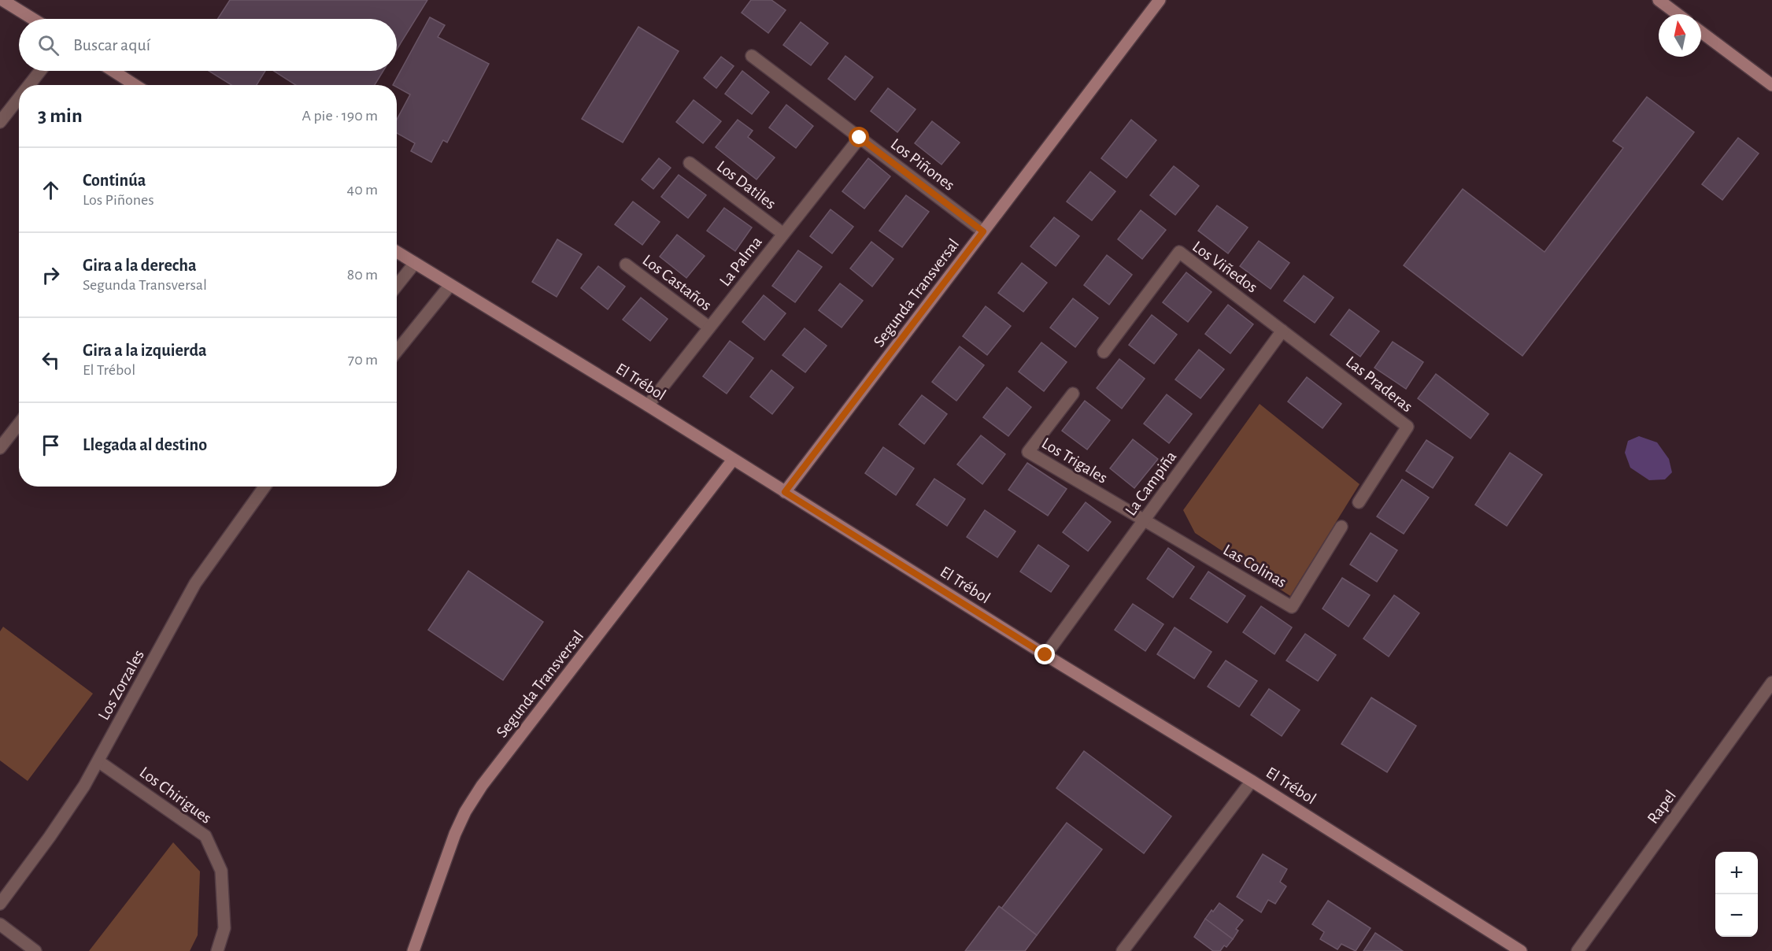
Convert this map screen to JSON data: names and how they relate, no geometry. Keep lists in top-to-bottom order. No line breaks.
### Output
{"streets":{"main road":["Segunda Transversal","El Trébol"],"street":["Los Piñones","Los Datiles","La Palma","Los Viñedos","Los Castaños","Las Praderas","Los Trigales","La Campiña","Las Colinas","Los Zorzales","Los Chirigues","Rapel"]},"crossings":[["Los Piñones","La Palma"],["Los Piñones","Segunda Transversal"],["Los Datiles","La Palma"],["La Palma","Los Castaños"],["La Palma","El Trébol"],["Los Viñedos","Las Praderas"],["Los Viñedos","La Campiña"],["Segunda Transversal","El Trébol"],["El Trébol","La Campiña"],["Las Praderas","La Campiña"],["Los Trigales","La Campiña"],["Los Trigales","Las Colinas"],["La Campiña","Las Colinas"],["Los Zorzales","Los Chirigues"]],"north":"top","page":{"search":"Buscar aquí","heading":["3 min","A pie · 190 m"],"list":[["Continúa","Los Piñones","40 m"],["Gira a la derecha","Segunda Transversal","80 m"],["Gira a la izquierda","El Trébol","70 m"],"Llegada al destino"],"map_buttons":["+","−"]}}
